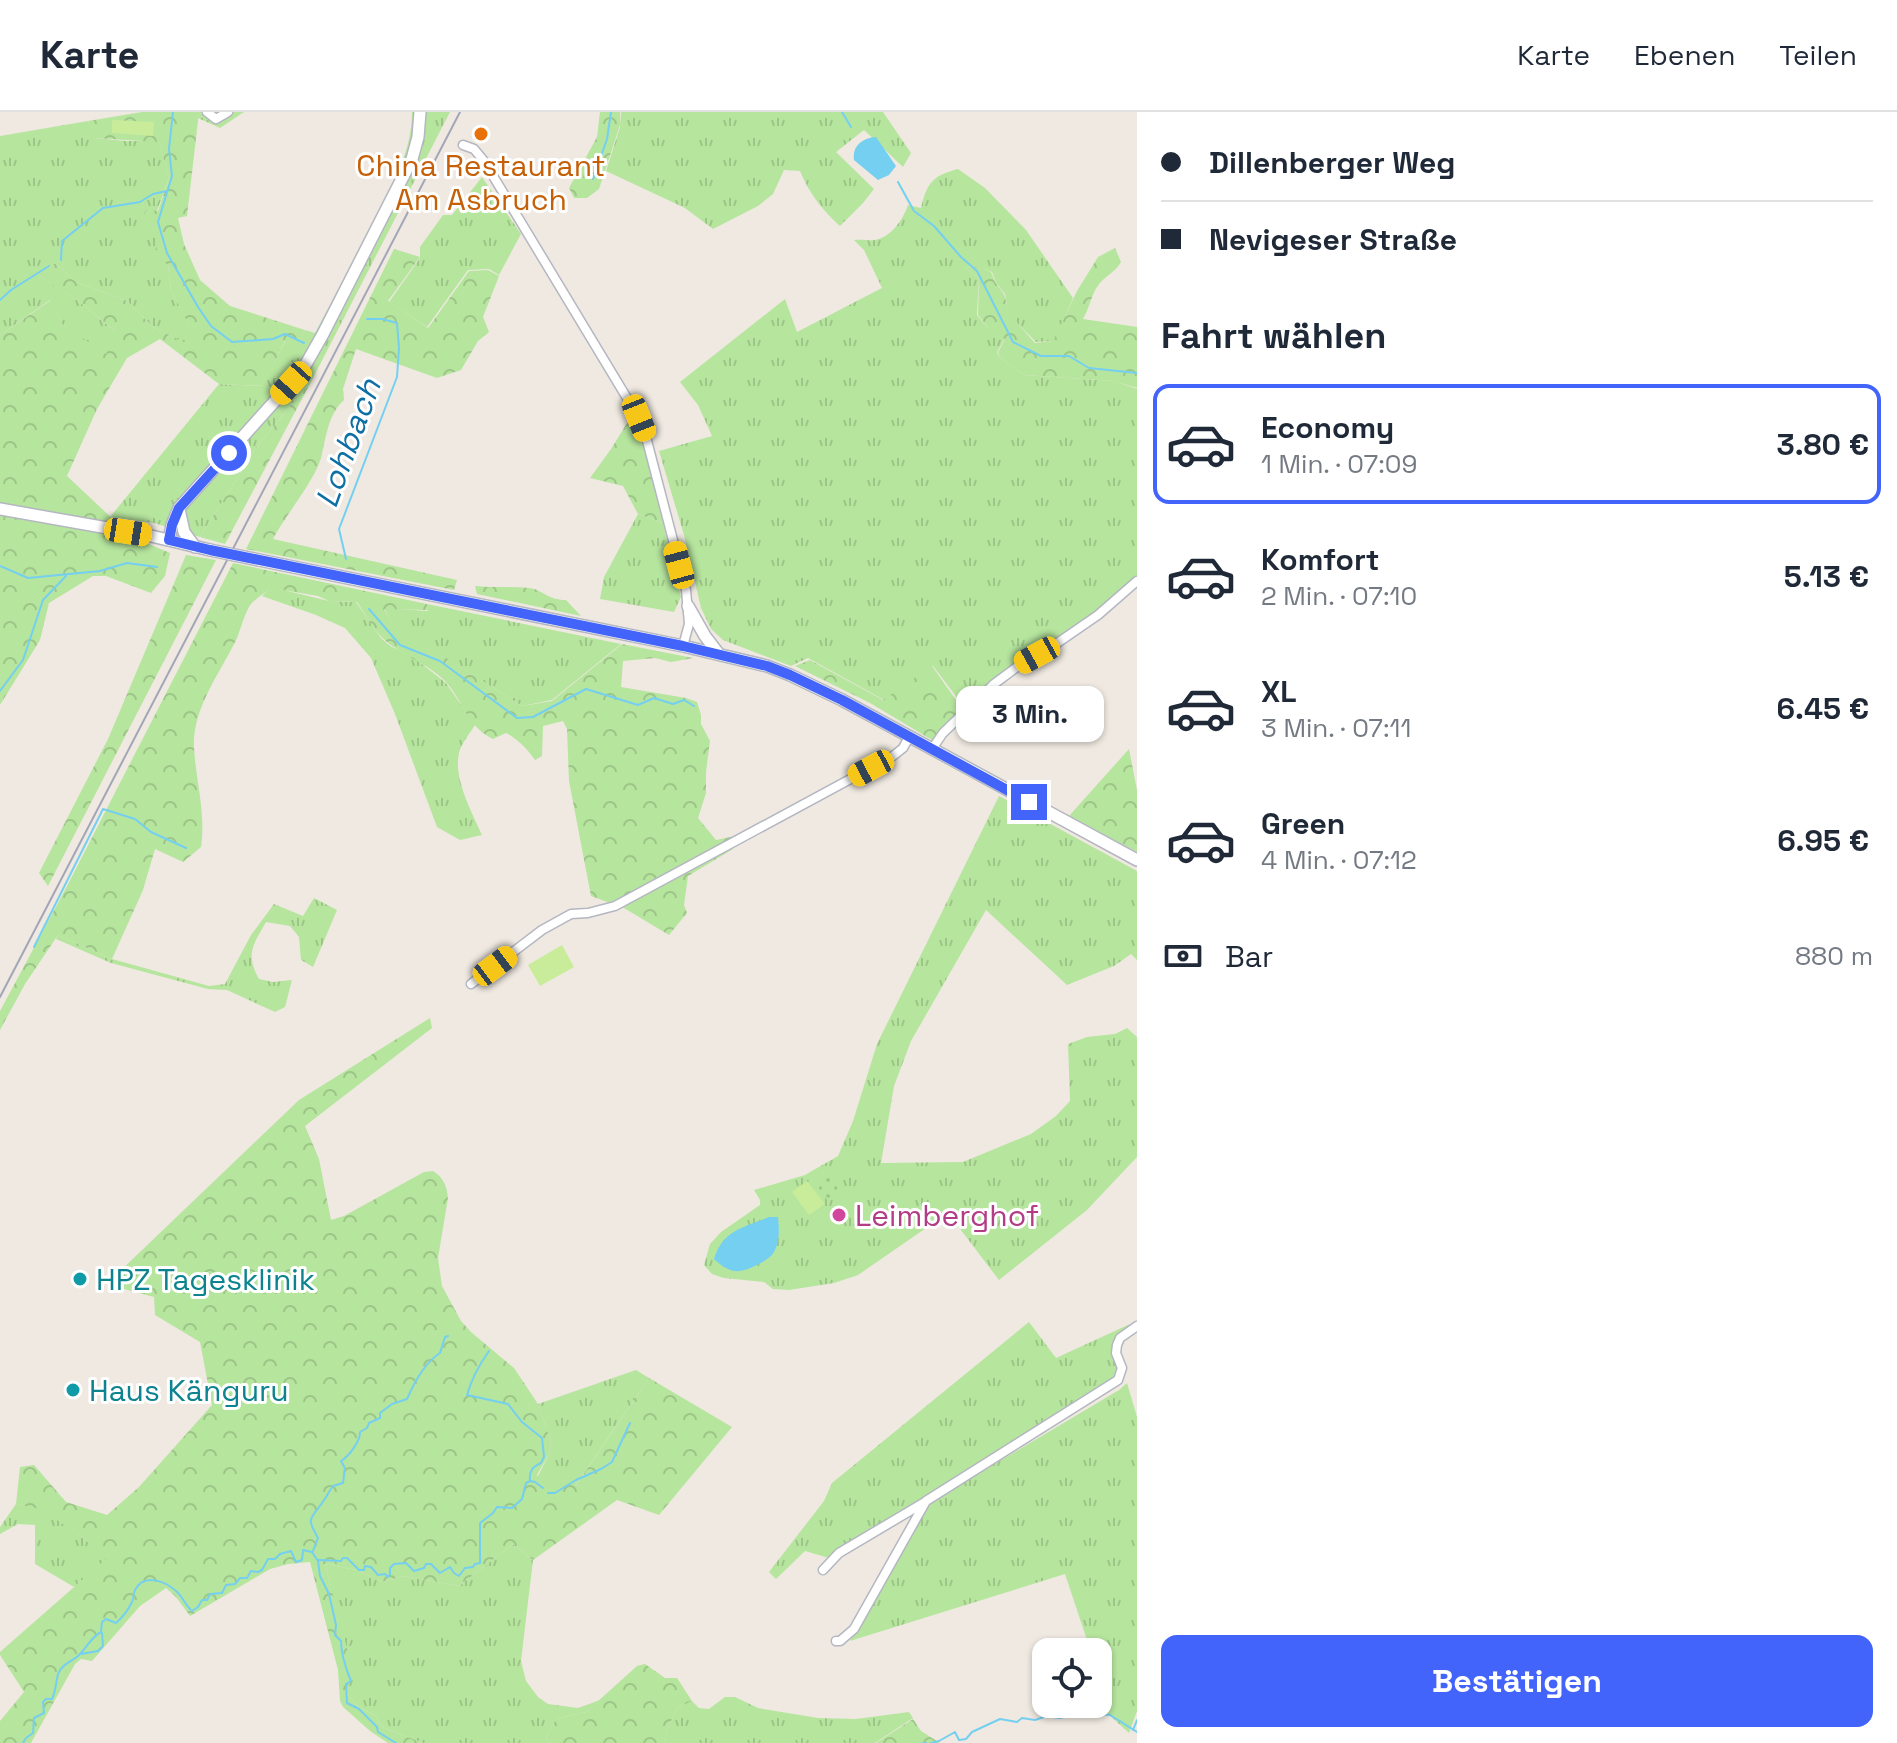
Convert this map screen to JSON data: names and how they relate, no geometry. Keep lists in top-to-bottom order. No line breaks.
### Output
{"water":["Lohbach"],"places":["China Restaurant Am Asbruch","Leimberghof","HPZ Tagesklinik","Haus Känguru"],"page":{"header":"Karte","nav":["Karte","Ebenen","Teilen"],"banner":["Dillenberger Weg","Nevigeser Straße"],"heading":"Fahrt wählen","list":[{"name":"Economy","note":"1 Min. · 07:09","value":"3.80 €"},{"name":"Komfort","note":"2 Min. · 07:10","value":"5.13 €"},{"name":"XL","note":"3 Min. · 07:11","value":"6.45 €"},{"name":"Green","note":"4 Min. · 07:12","value":"6.95 €"}],"bubble":"3 Min.","pay":["Bar","880 m"],"buttons":"Bestätigen"}}
